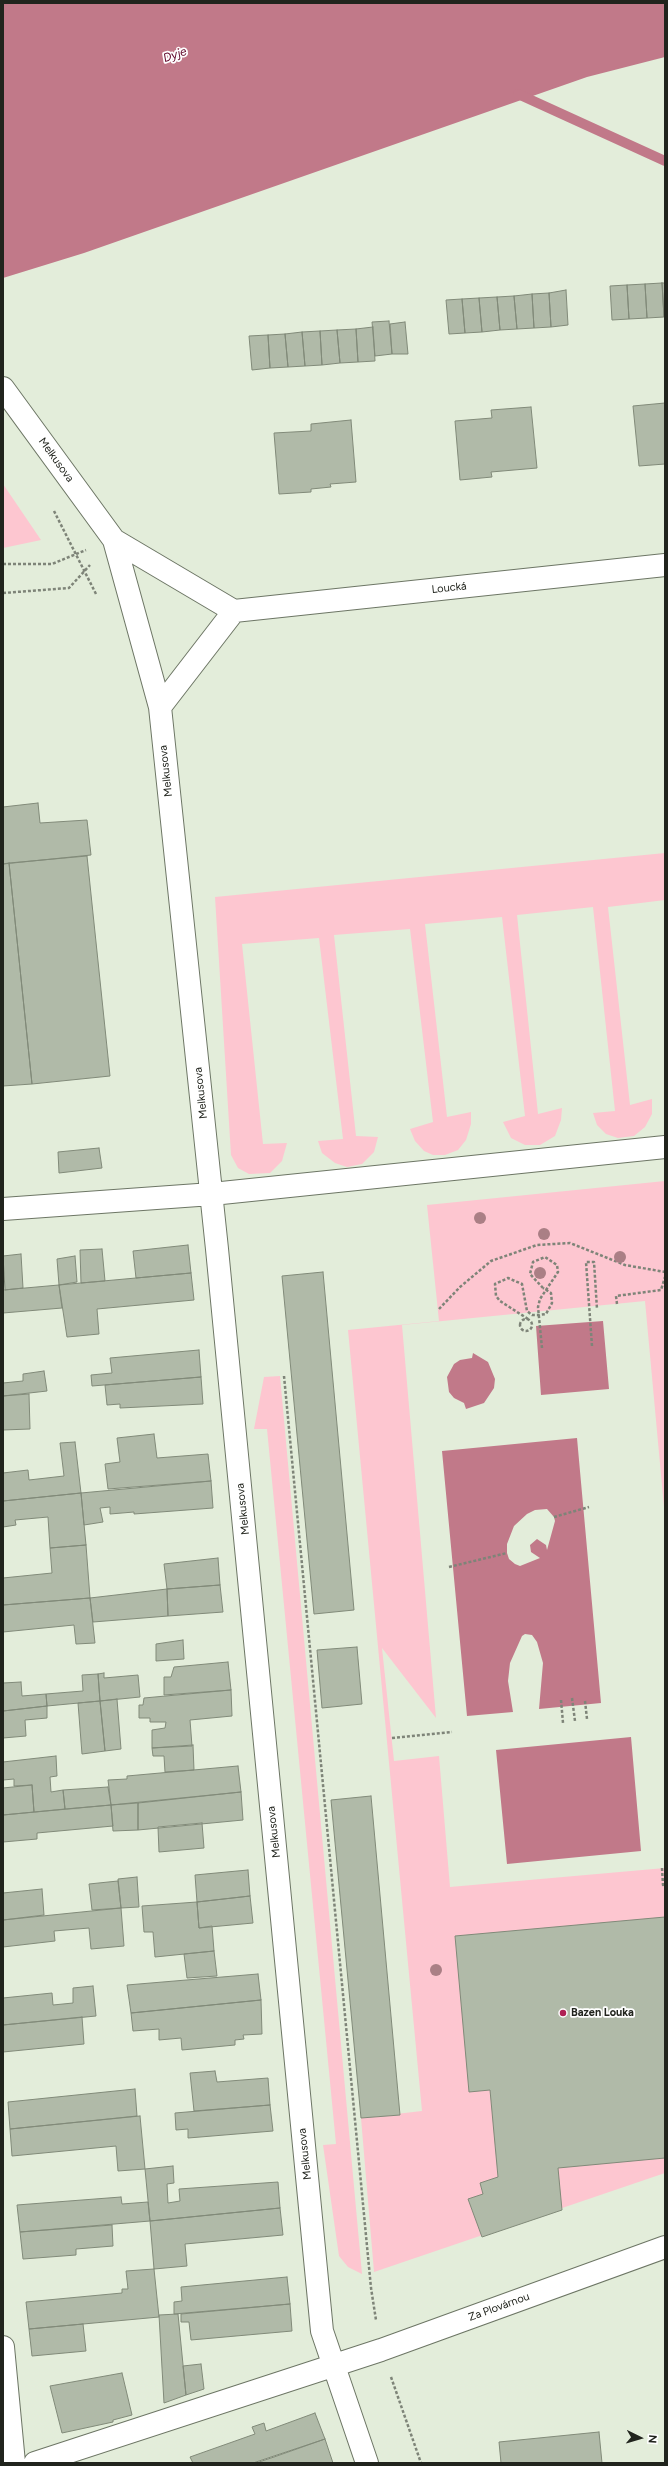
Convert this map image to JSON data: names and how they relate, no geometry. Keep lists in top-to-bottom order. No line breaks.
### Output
{"streets":{"street":["Melkusova","Loucká","Za Plovárnou"]},"crossings":[["Melkusova","Za Plovárnou"]],"water":["Dyje"],"places":["Bazen Louka"],"north":"right"}
